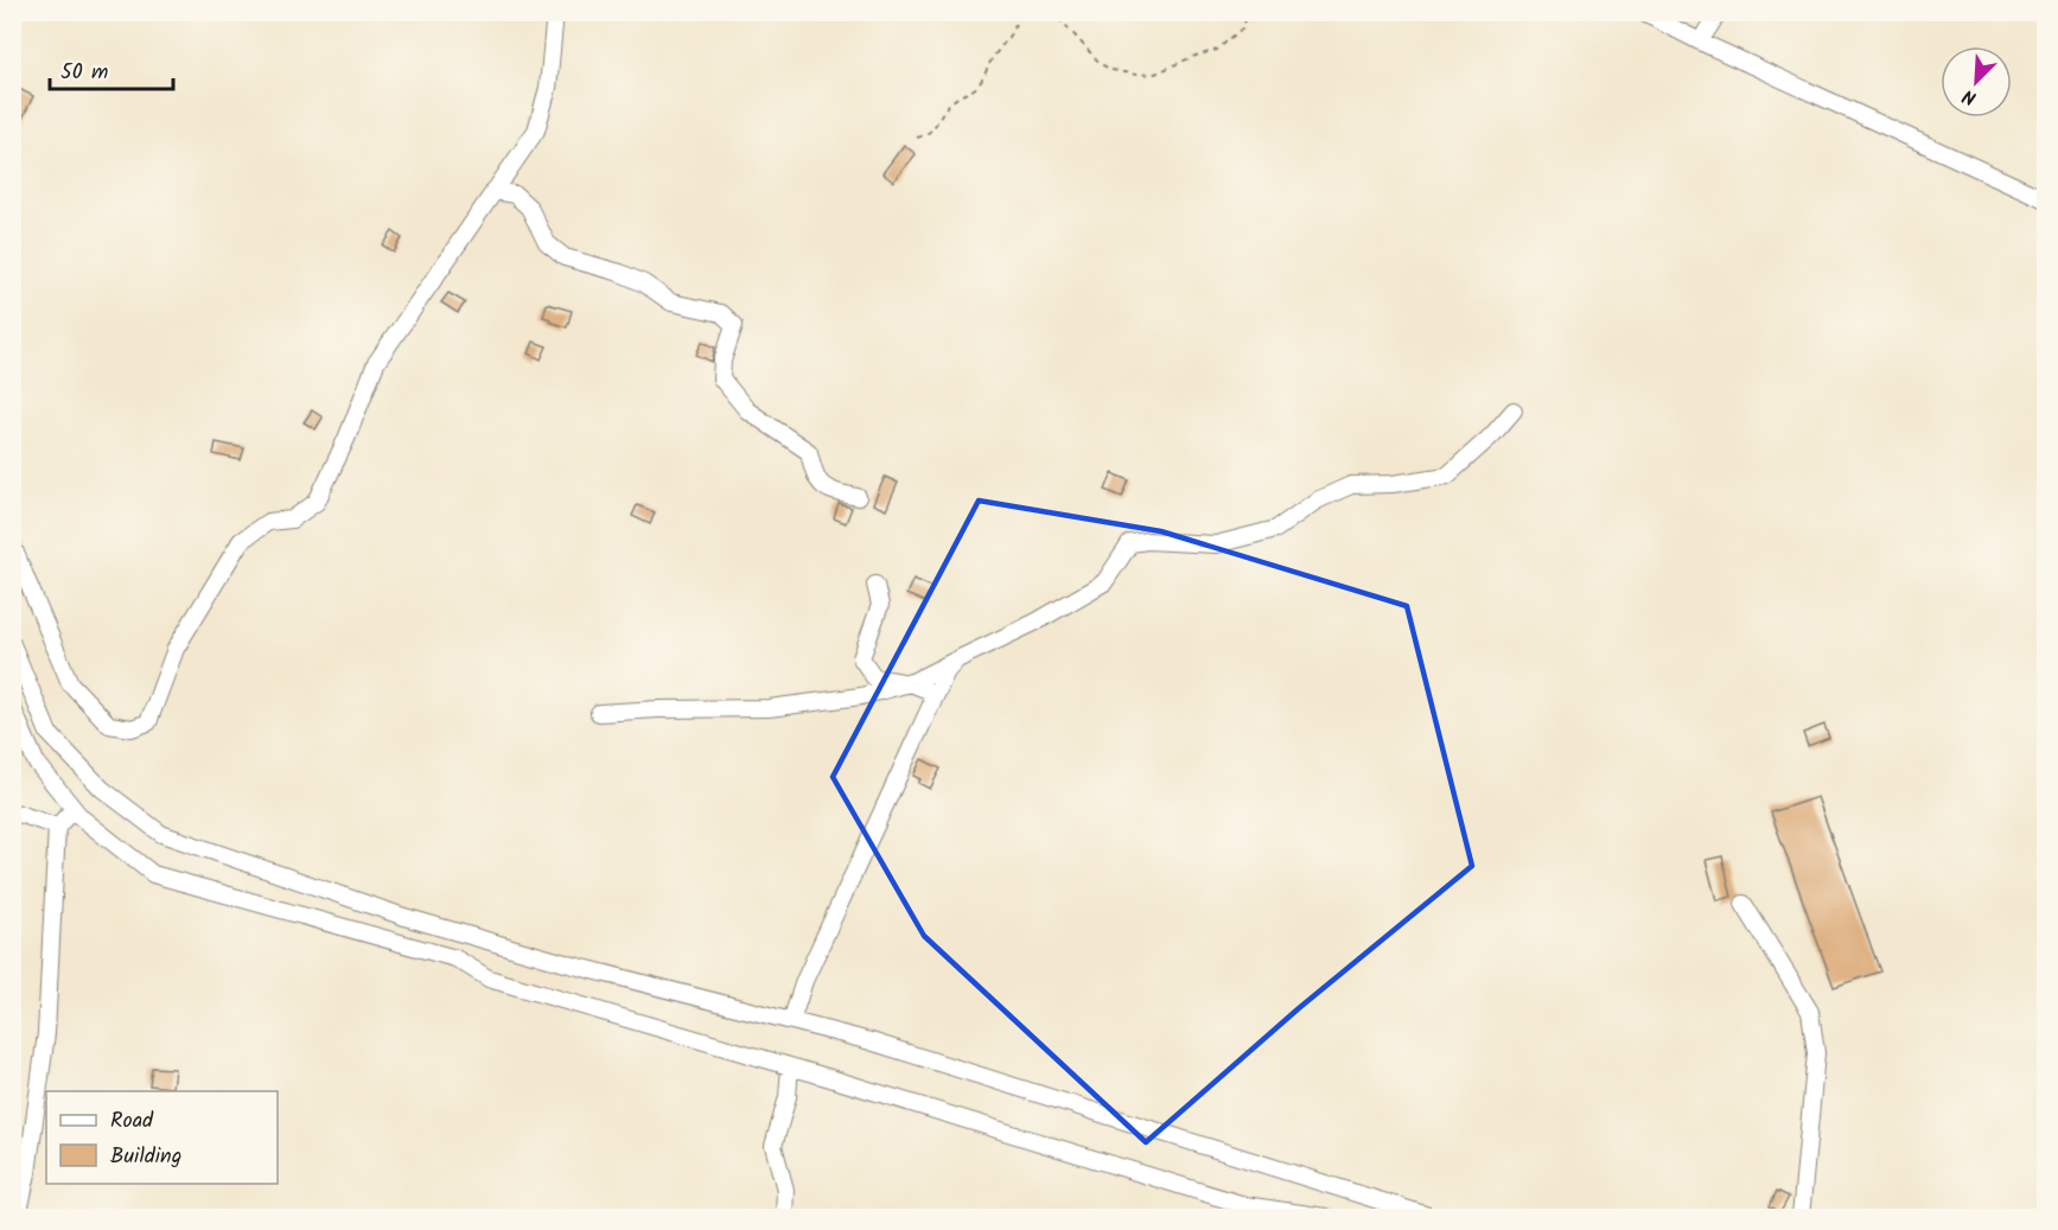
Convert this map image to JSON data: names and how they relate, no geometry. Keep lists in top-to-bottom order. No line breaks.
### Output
{"legend":["Road","Building"],"scale_bar":"50 m","north":"bottom left"}
